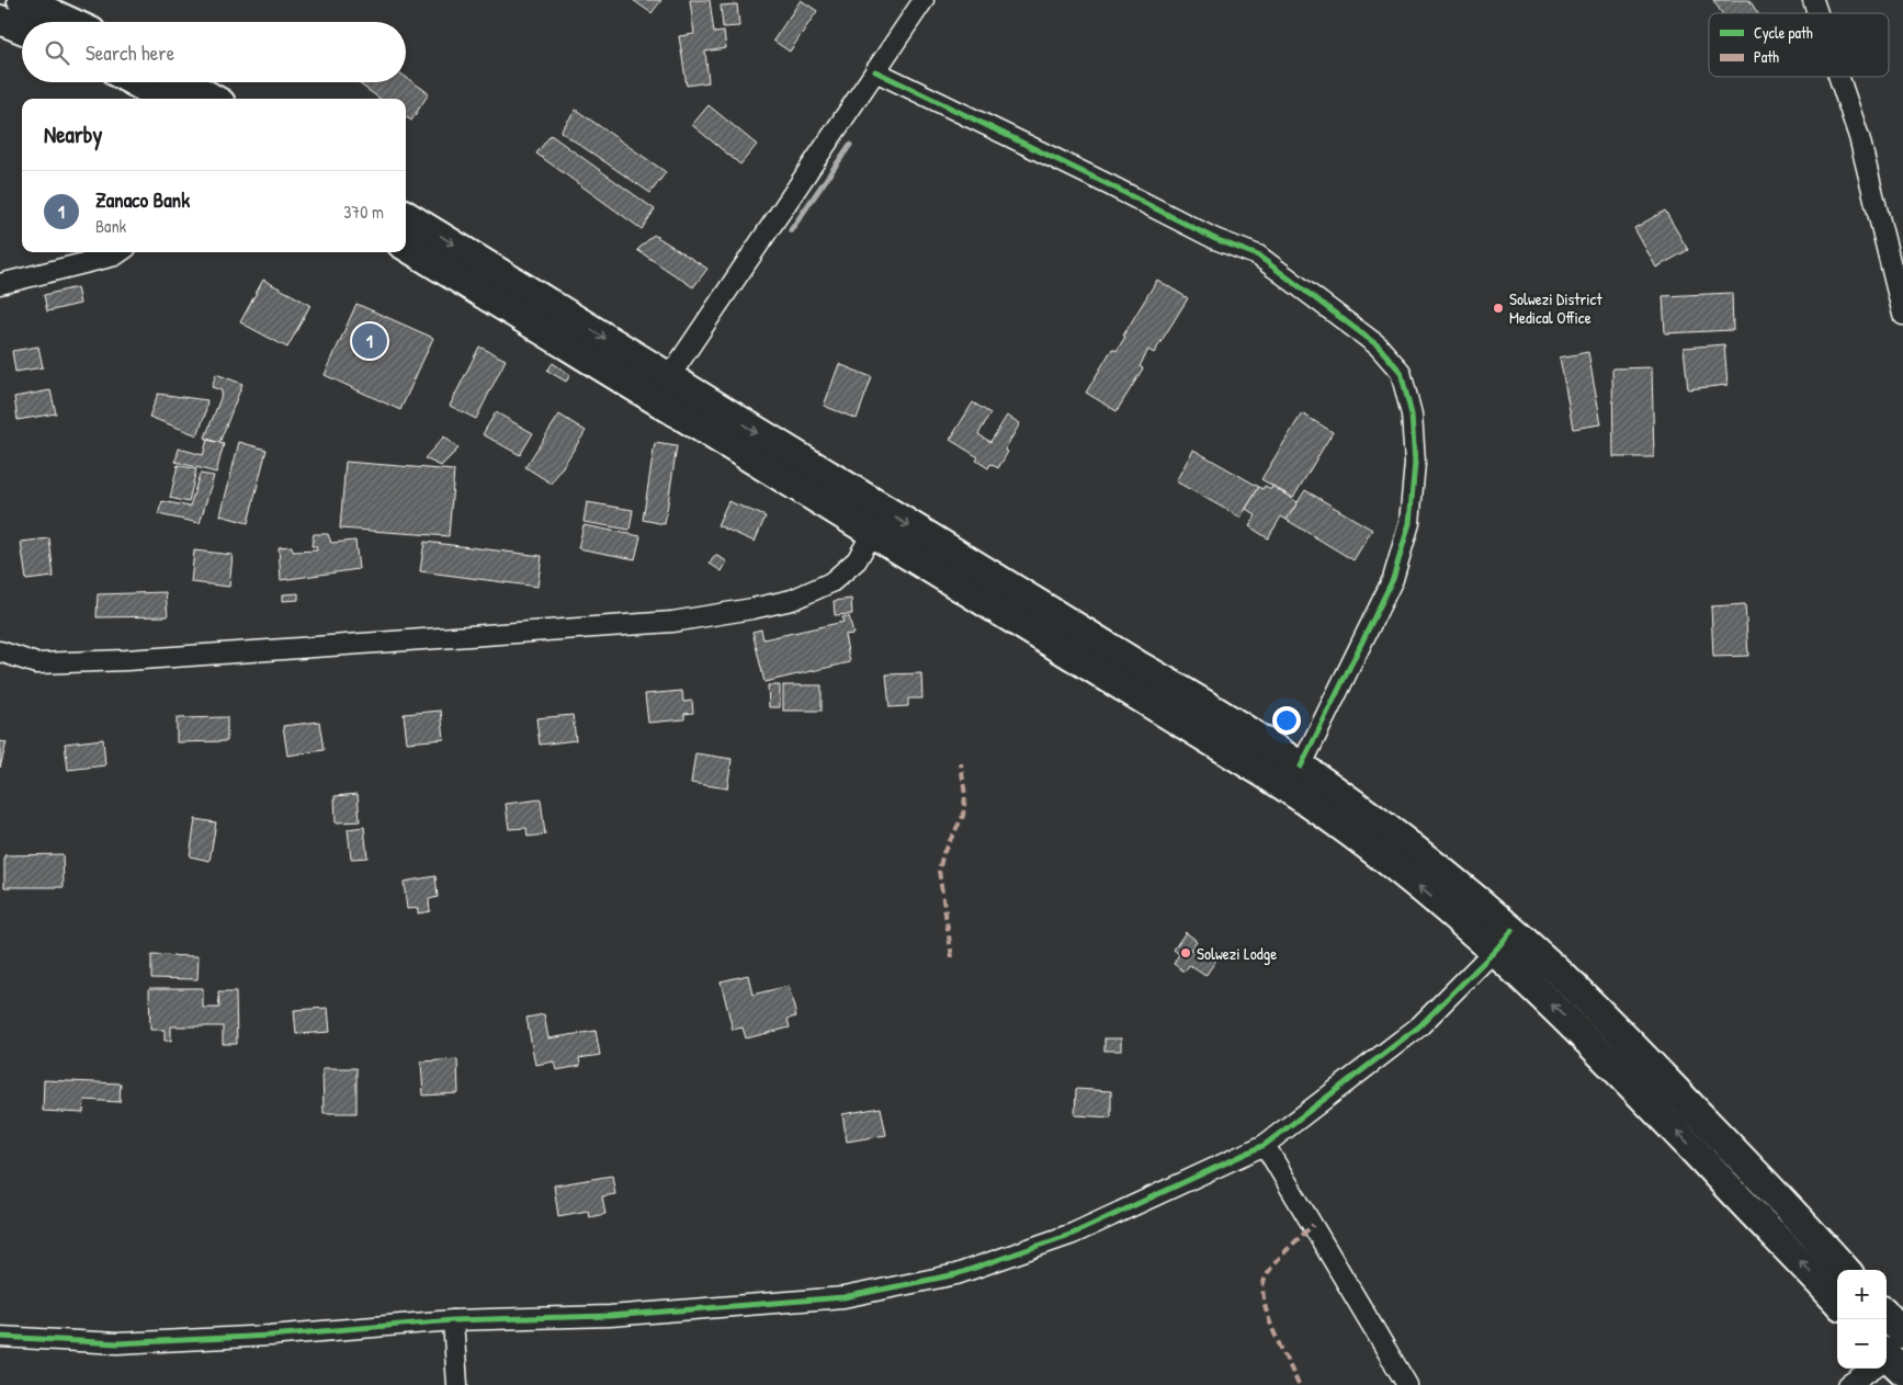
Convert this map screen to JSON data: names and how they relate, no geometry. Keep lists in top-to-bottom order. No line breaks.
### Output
{"places":["Solwezi District Medical Office","Solwezi Lodge"],"legend":["Cycle path","Path"],"page":{"search":"Search here","heading":"Nearby","list":[{"mark":"1","name":"Zanaco Bank","note":"Bank","value":"370 m"}],"pins":"1","map_buttons":["+","−"]}}
